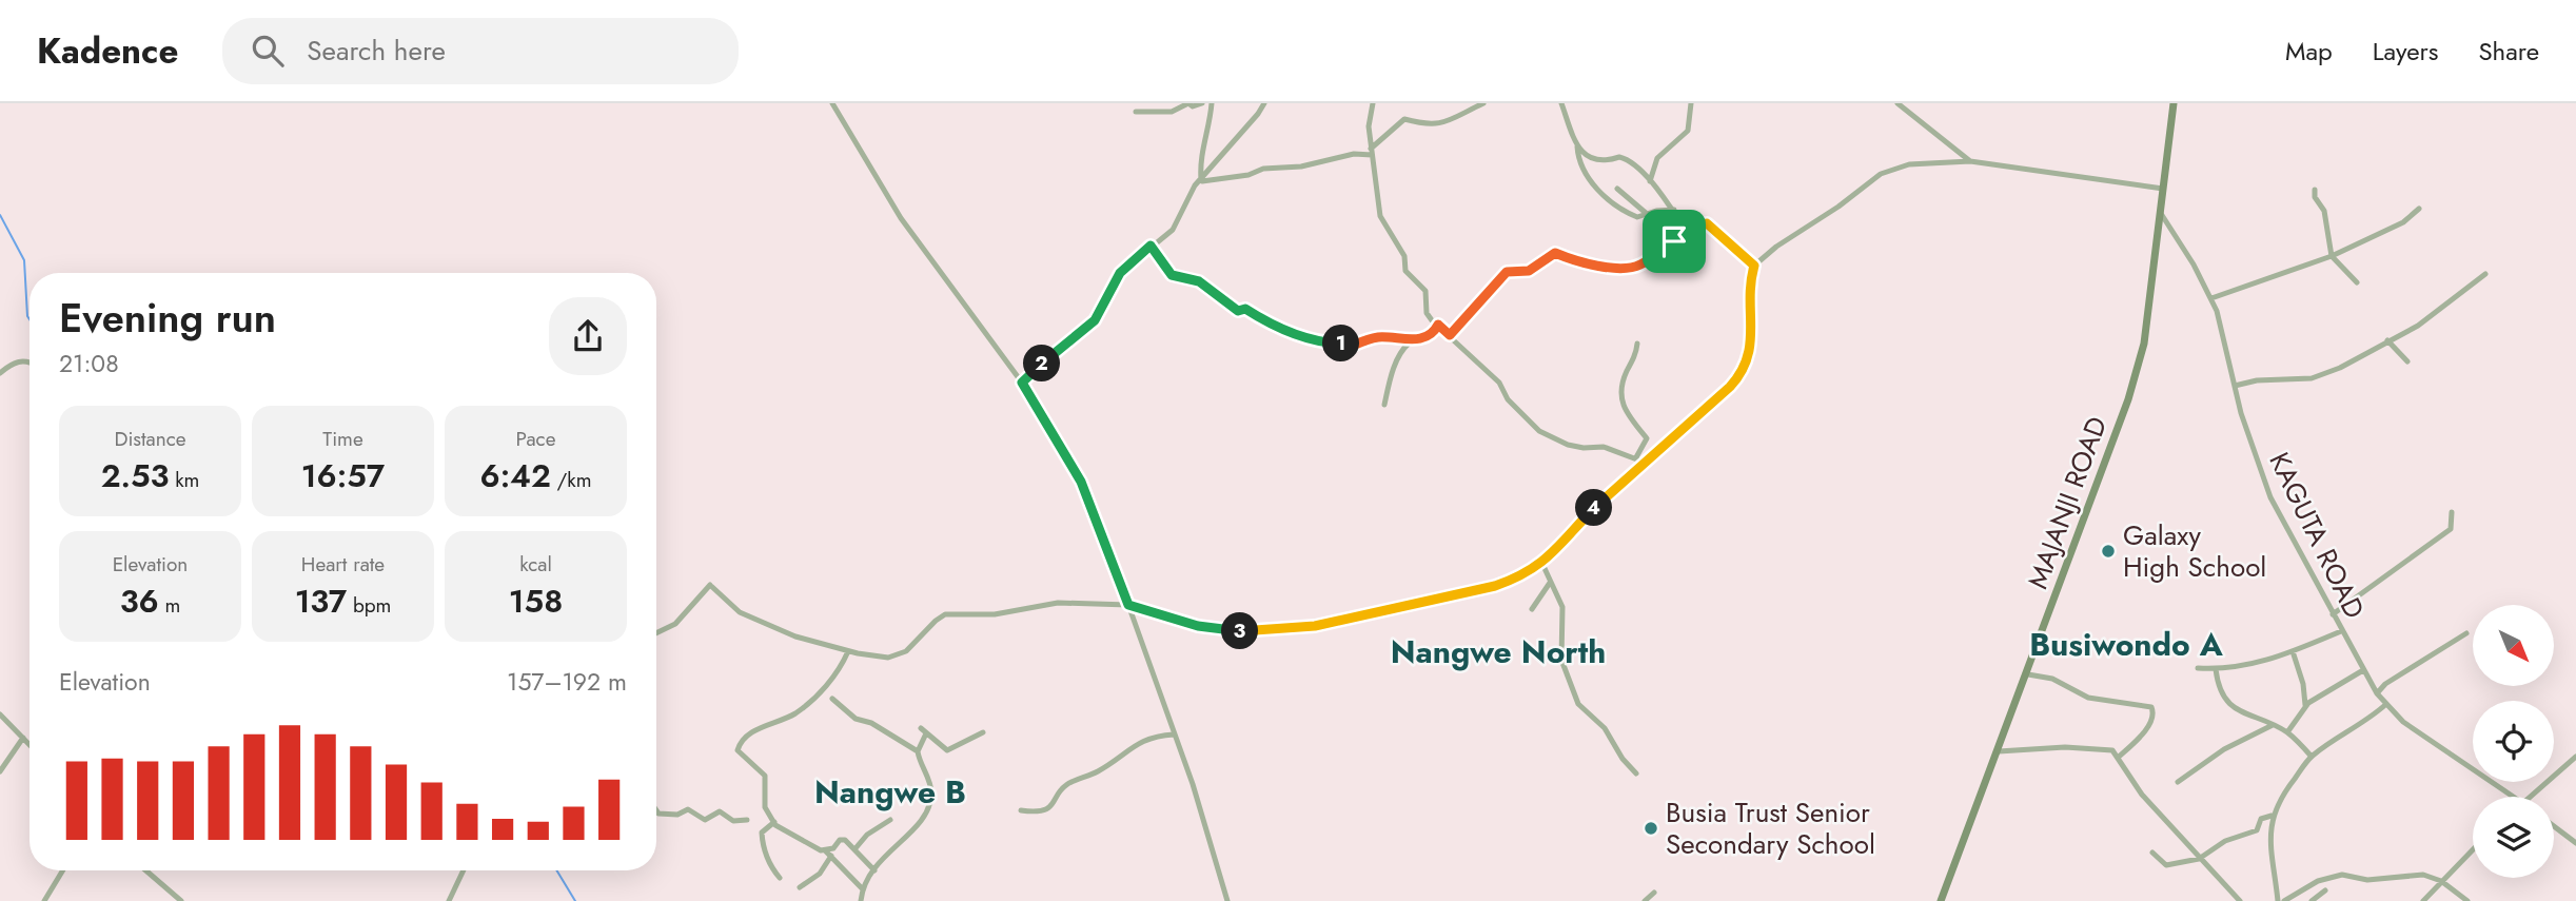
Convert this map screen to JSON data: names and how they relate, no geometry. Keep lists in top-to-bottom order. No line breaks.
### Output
{"streets":{"main road":["MAJANJI ROAD"],"street":["KAGUTA ROAD"]},"crossings":[["MAJANJI ROAD","KAGUTA ROAD"]],"districts":["Busiwondo A","Nangwe North","Nangwe B"],"places":["Galaxy High School","Busia Trust Senior Secondary School"],"north":"bottom right","page":{"header":"Kadence","search":"Search here","nav":["Map","Layers","Share"],"heading":["Evening run","21:08"],"pins":["1","2","4","3"],"stats":[["Distance","2.53 km"],["Time","16:57"],["Pace","6:42 /km"],["Elevation","36 m"],["Heart rate","137 bpm"],["kcal","158"]],"chart":["Elevation","157–192 m"]}}
